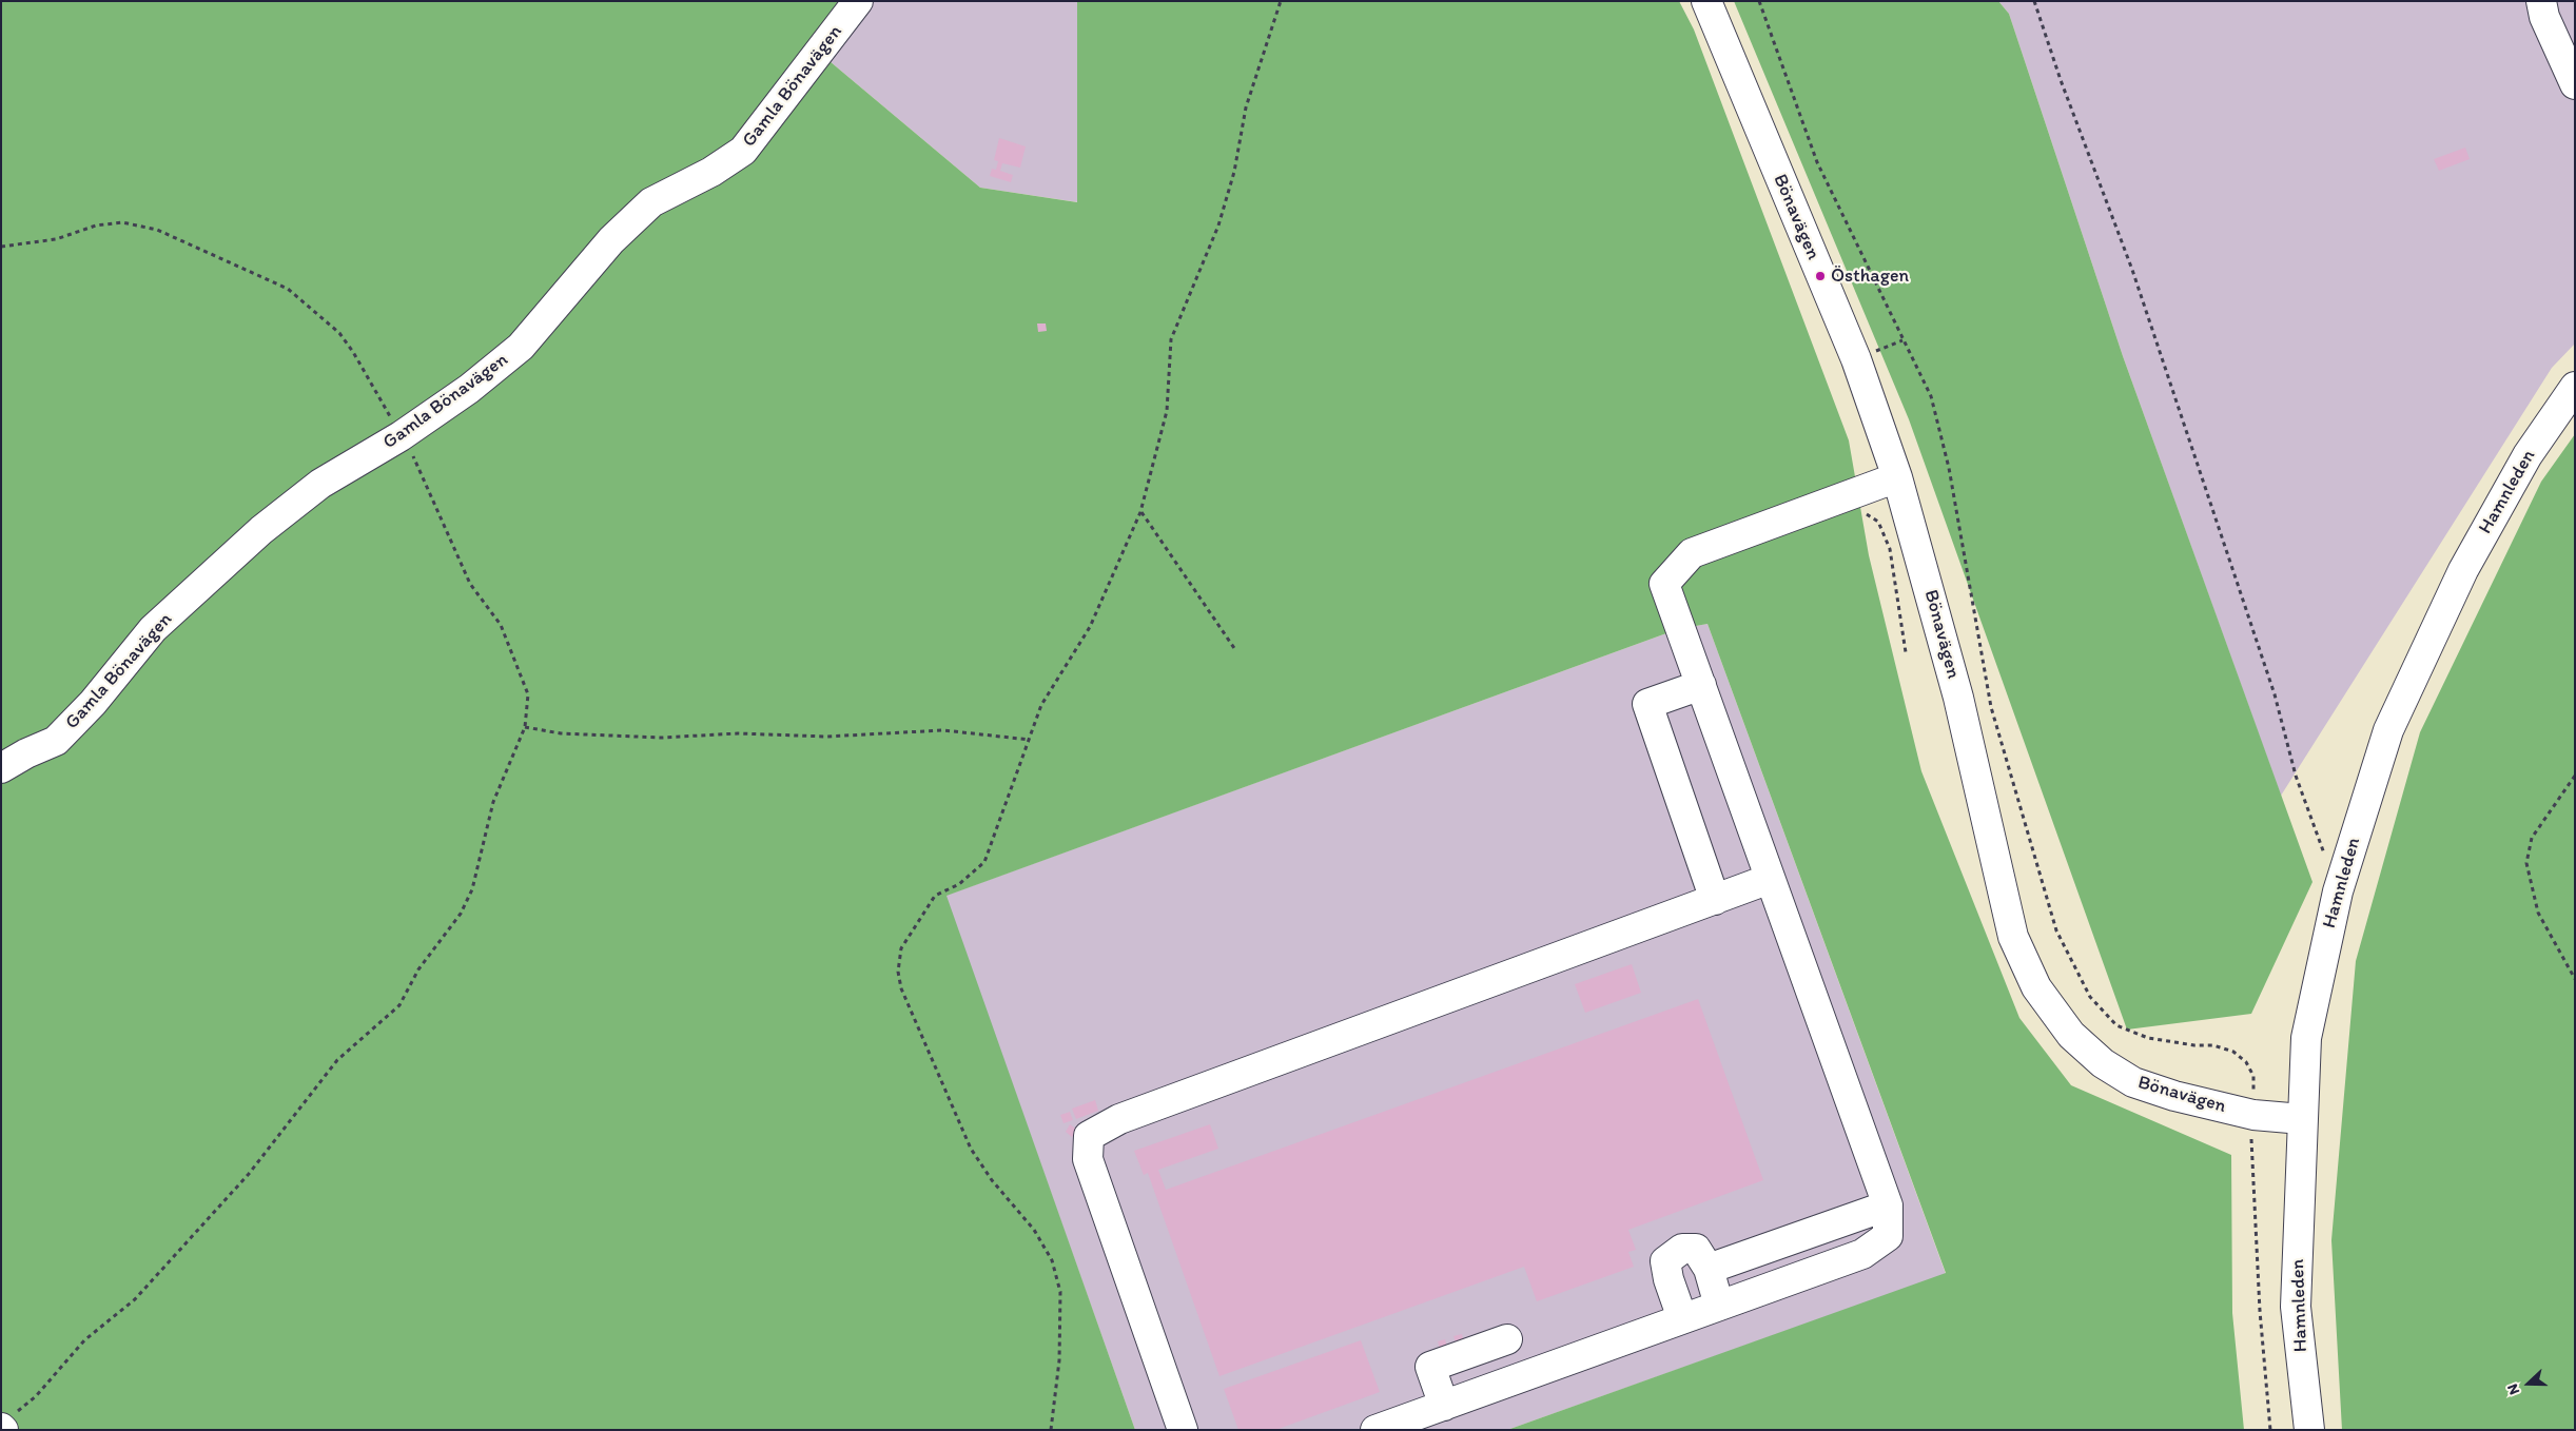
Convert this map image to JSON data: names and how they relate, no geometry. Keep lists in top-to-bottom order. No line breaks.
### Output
{"streets":{"street":["Gamla Bönavägen","Bönavägen","Hamnleden"]},"crossings":[["Bönavägen","Hamnleden"]],"places":["Östhagen"],"north":"left"}
